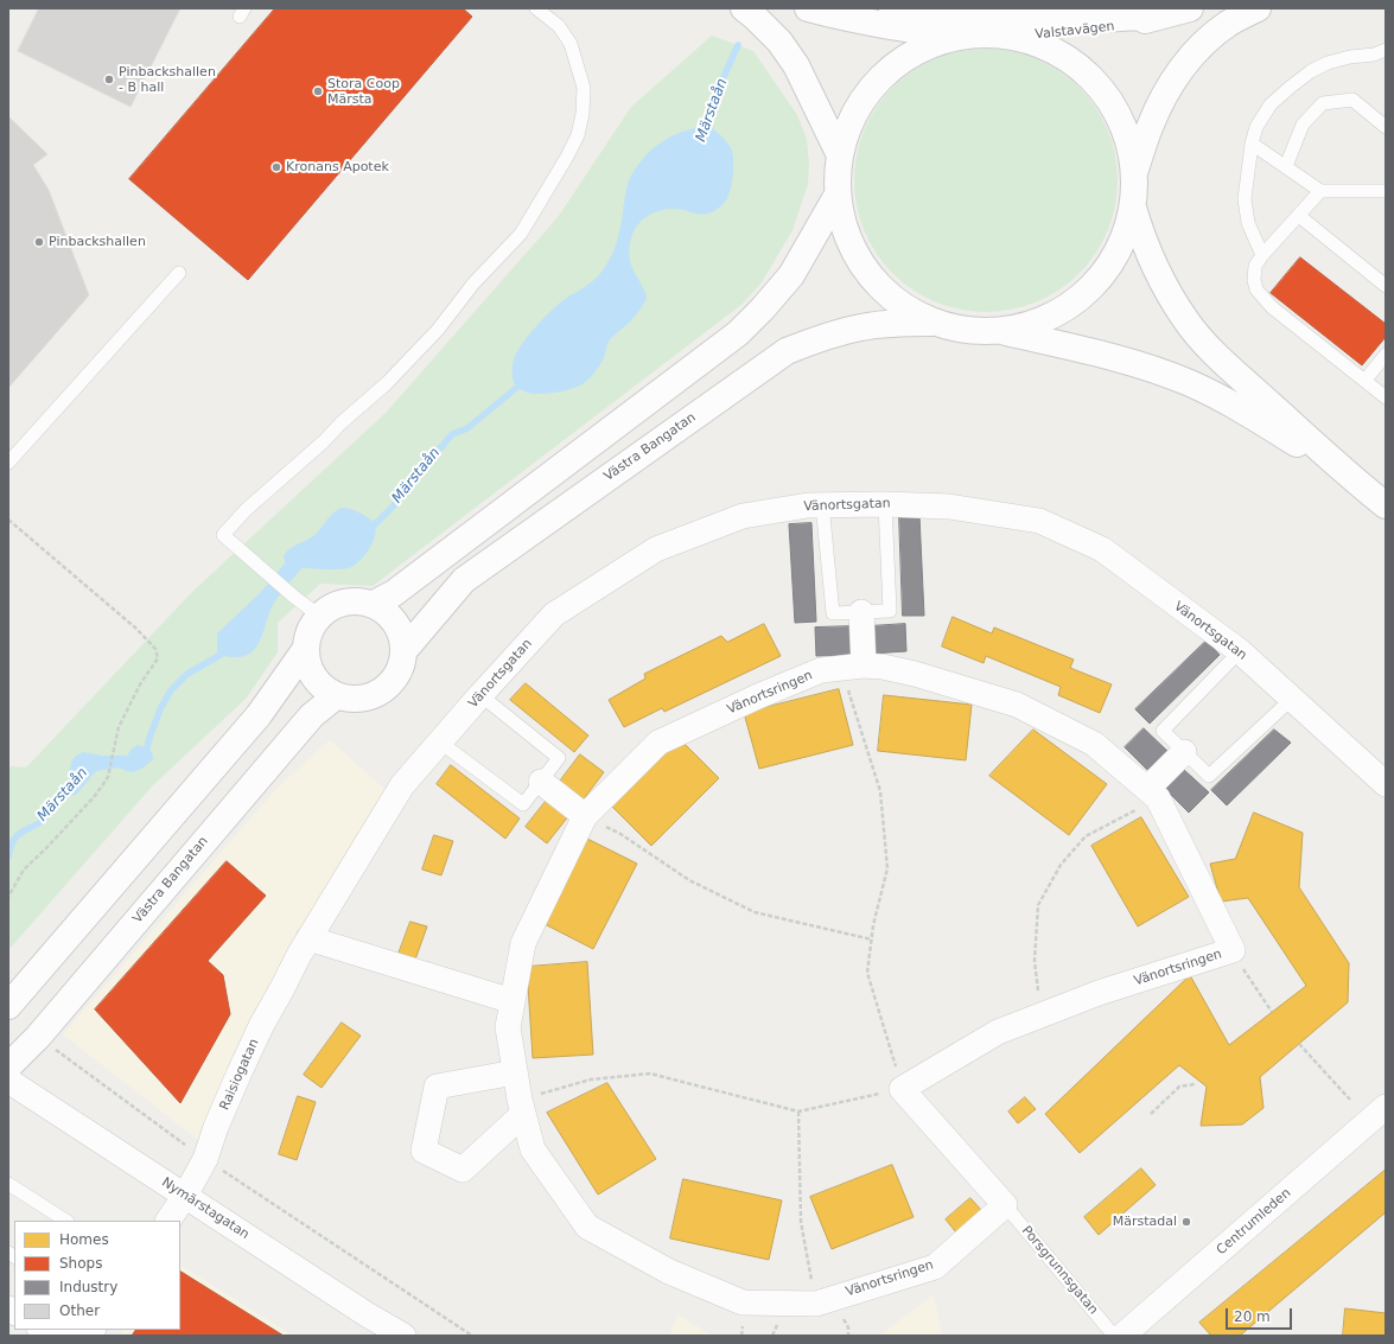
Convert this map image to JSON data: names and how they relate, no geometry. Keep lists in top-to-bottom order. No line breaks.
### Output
{"streets":{"street":["Valstavägen","Västra Bangatan","Vänortsgatan","Vänortsringen","Raisiogatan","Nymärstagatan","Centrumleden"],"lane":["Porsgrunnsgatan"]},"crossings":[["Vänortsgatan","Raisiogatan"],["Vänortsringen","Porsgrunnsgatan"],["Raisiogatan","Nymärstagatan"]],"water":["Märstaån"],"places":["Pinbackshallen - B hall","Stora Coop Märsta","Kronans Apotek","Pinbackshallen","Märstadal"],"legend":["Homes","Shops","Industry","Other"],"scale_bar":"20 m"}
